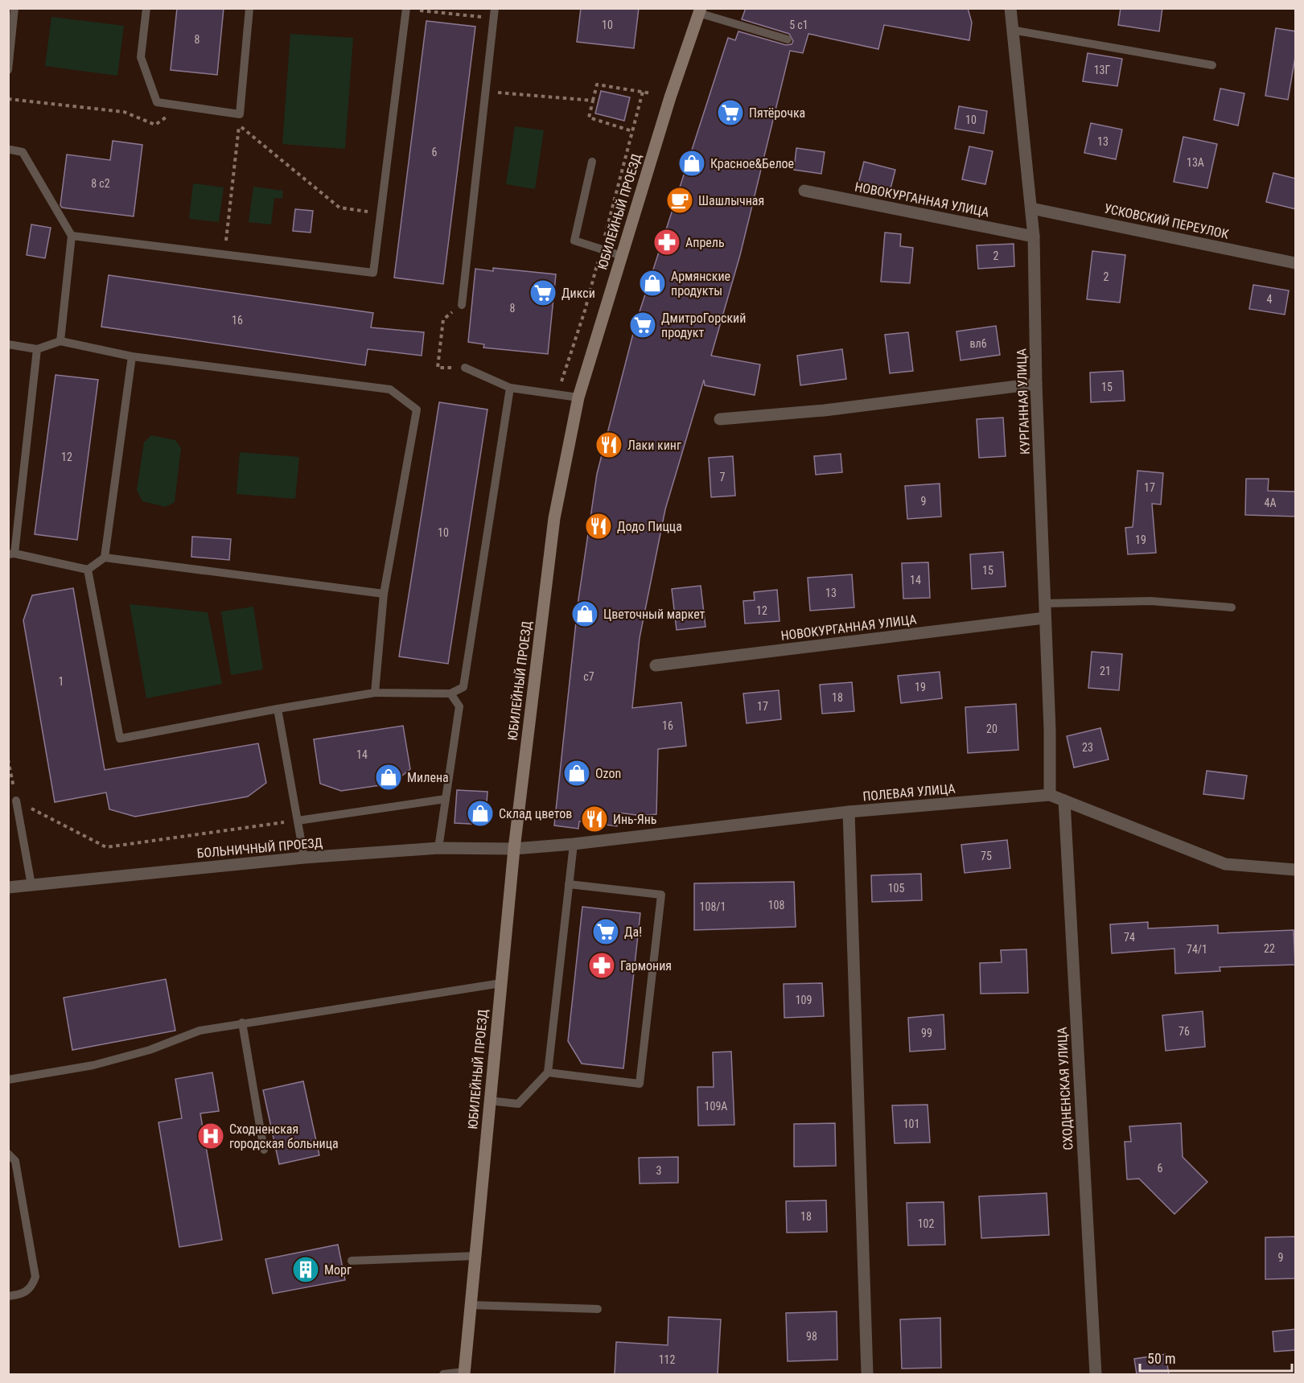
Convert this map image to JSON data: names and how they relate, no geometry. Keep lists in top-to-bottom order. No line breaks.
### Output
{"streets":{"main road":["ЮБИЛЕЙНЫЙ ПРОЕЗД"],"street":["НОВОКУРГАННАЯ УЛИЦА","УСКОВСКИЙ ПЕРЕУЛОК","КУРГАННАЯ УЛИЦА","ПОЛЕВАЯ УЛИЦА","БОЛЬНИЧНЫЙ ПРОЕЗД","СХОДНЕНСКАЯ УЛИЦА"]},"crossings":[["НОВОКУРГАННАЯ УЛИЦА","КУРГАННАЯ УЛИЦА"],["ЮБИЛЕЙНЫЙ ПРОЕЗД","ПОЛЕВАЯ УЛИЦА"],["ЮБИЛЕЙНЫЙ ПРОЕЗД","БОЛЬНИЧНЫЙ ПРОЕЗД"],["УСКОВСКИЙ ПЕРЕУЛОК","КУРГАННАЯ УЛИЦА"],["КУРГАННАЯ УЛИЦА","ПОЛЕВАЯ УЛИЦА"],["ПОЛЕВАЯ УЛИЦА","БОЛЬНИЧНЫЙ ПРОЕЗД"],["ПОЛЕВАЯ УЛИЦА","СХОДНЕНСКАЯ УЛИЦА"]],"places":{"supermarket":["Пятёрочка","Дикси","ДмитроГорский продукт","Да!"],"shop":["Красное&Белое","Армянские продукты","Цветочный маркет","Ozon","Милена","Склад цветов"],"cafe":["Шашлычная"],"pharmacy":["Апрель","Гармония"],"restaurant":["Лаки кинг","Додо Пицца","Инь-Янь"],"hospital":["Сходненская городская больница"],"building":["Морг"]},"house_numbers":["10","5 с1","8","13Г","10","13","6","13А","8 с2","2","2","4","8","16","вл6","15","12","7","17","9","4А","10","19","15","14","13","12","21","с7","1","19","18","17","16","20","23","14","75","105","108","108/1","74","22","74/1","109","76","99","109А","101","6","3","18","102","9","98","112"],"scale_bar":"50 m"}
